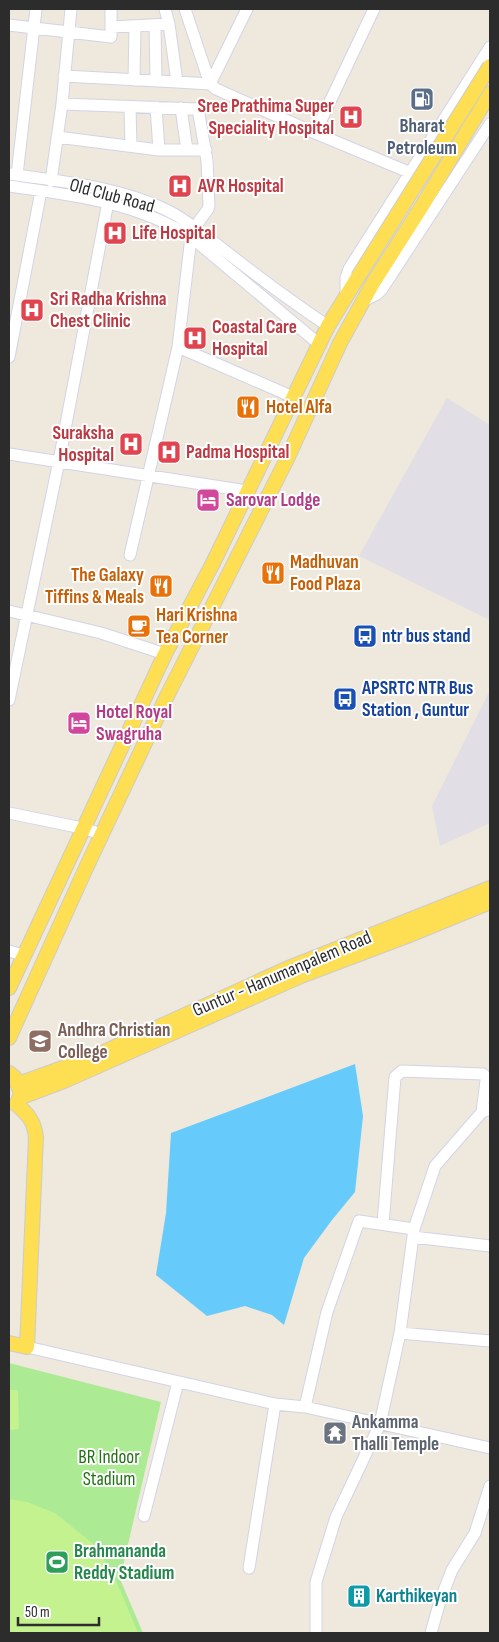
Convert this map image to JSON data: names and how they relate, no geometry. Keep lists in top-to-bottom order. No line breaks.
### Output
{"streets":{"main road":["Guntur - Hanumanpalem Road"],"street":["Old Club Road"]},"parks":["BR Indoor Stadium"],"places":{"fuel station":["Bharat Petroleum"],"hospital":["Sree Prathima Super Speciality Hospital","AVR Hospital","Life Hospital","Sri Radha Krishna Chest Clinic","Coastal Care Hospital","Suraksha Hospital","Padma Hospital"],"restaurant":["Hotel Alfa","Madhuvan Food Plaza","The Galaxy Tiffins & Meals"],"hotel":["Sarovar Lodge","Hotel Royal Swagruha"],"cafe":["Hari Krishna Tea Corner"],"bus stop":["ntr bus stand","APSRTC NTR Bus Station , Guntur"],"school or university":["Andhra Christian College"],"temple":["Ankamma Thalli Temple"],"sports":["Brahmananda Reddy Stadium"],"building":["Karthikeyan"]},"scale_bar":"50 m"}
